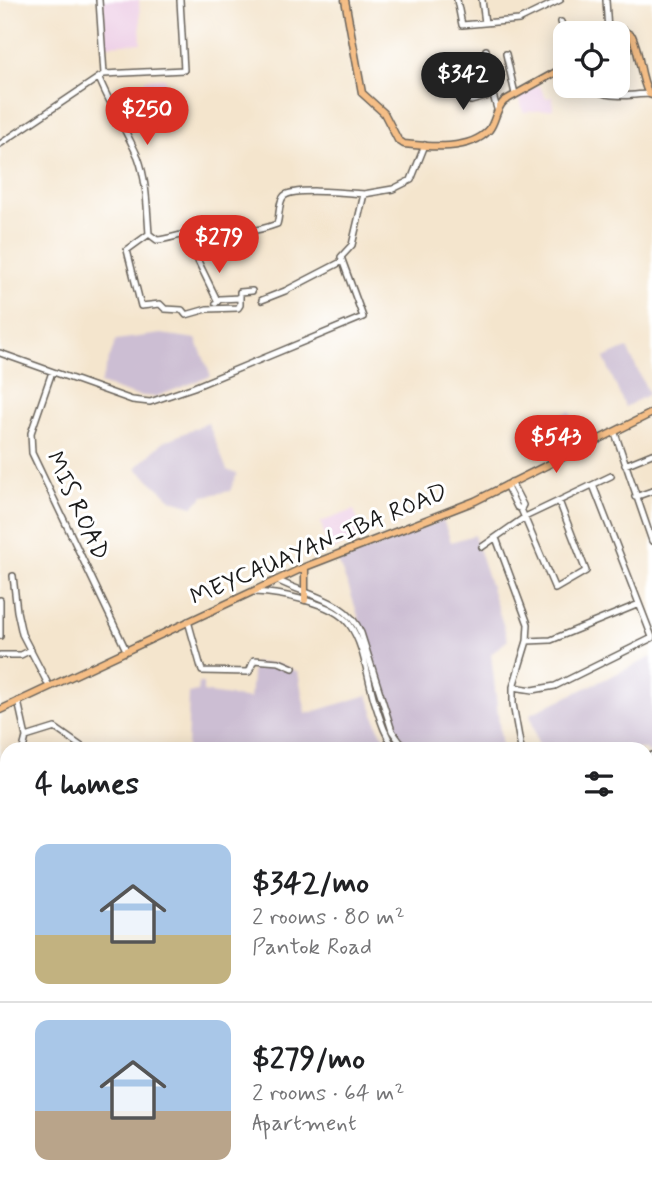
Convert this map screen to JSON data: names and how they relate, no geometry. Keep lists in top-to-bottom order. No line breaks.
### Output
{"streets":{"main road":["MEYCAUAYAN-IBA ROAD"],"street":["MIS ROAD"]},"crossings":[["MIS ROAD","MEYCAUAYAN-IBA ROAD"]],"page":{"price":["$342","$250","$279","$543"],"heading":"4 homes","list":[{"name":"$342/mo","note":"2 rooms · 80 m² · Pantok Road"},{"name":"$279/mo","note":"2 rooms · 64 m² · Apartment"}]}}
